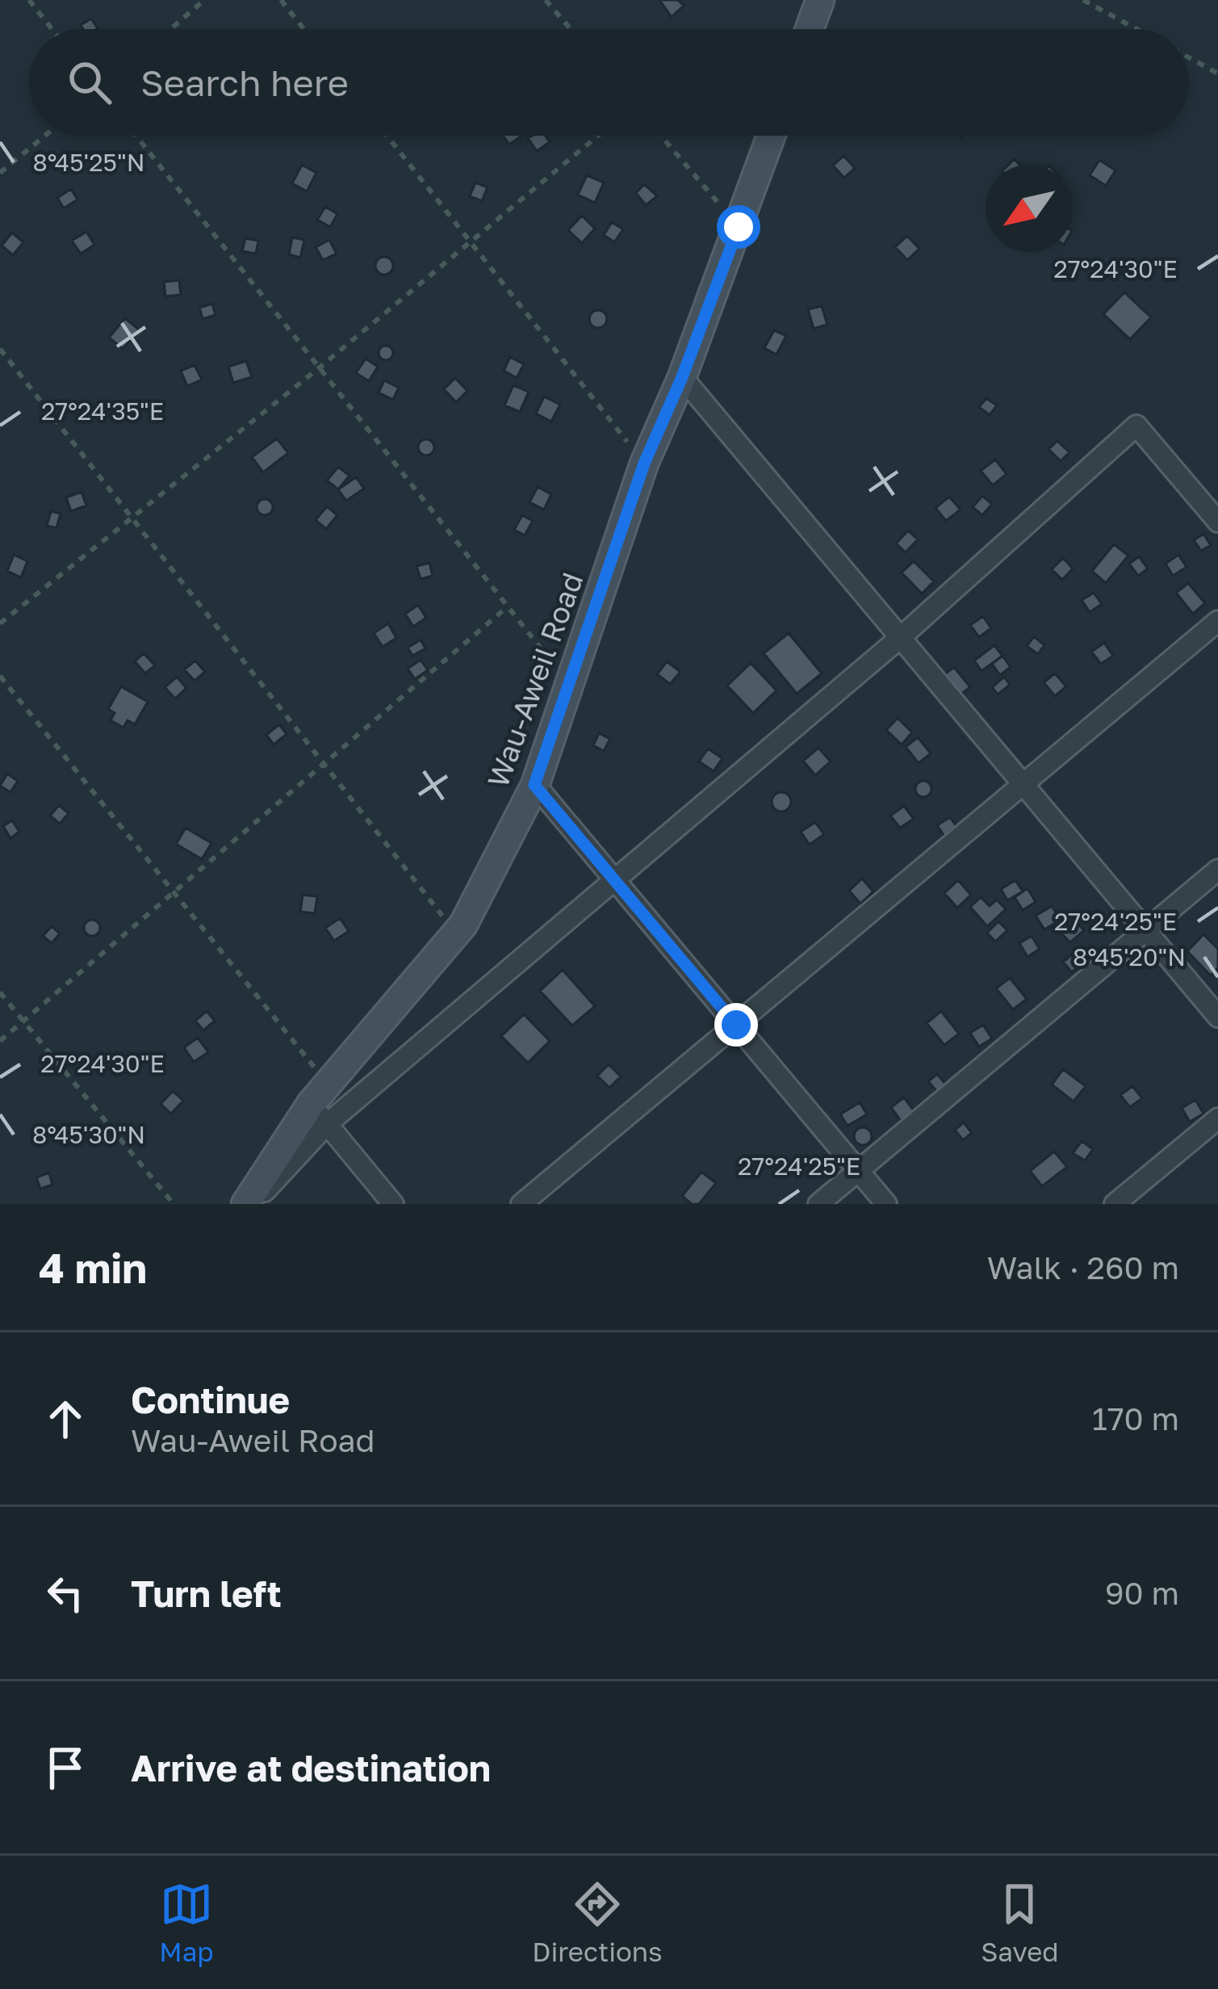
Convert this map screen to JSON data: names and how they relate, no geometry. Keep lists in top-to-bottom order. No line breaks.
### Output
{"streets":{"street":["Wau-Aweil Road"]},"north":"bottom left","page":{"search":"Search here","heading":["4 min","Walk · 260 m"],"list":[["Continue","Wau-Aweil Road","170 m"],["Turn left","90 m"],"Arrive at destination"],"nav":["Map","Directions","Saved"]},"coordinates":["8°45'25\"N","27°24'30\"E","27°24'35\"E","27°24'25\"E","8°45'20\"N","8°45'30\"N"]}
